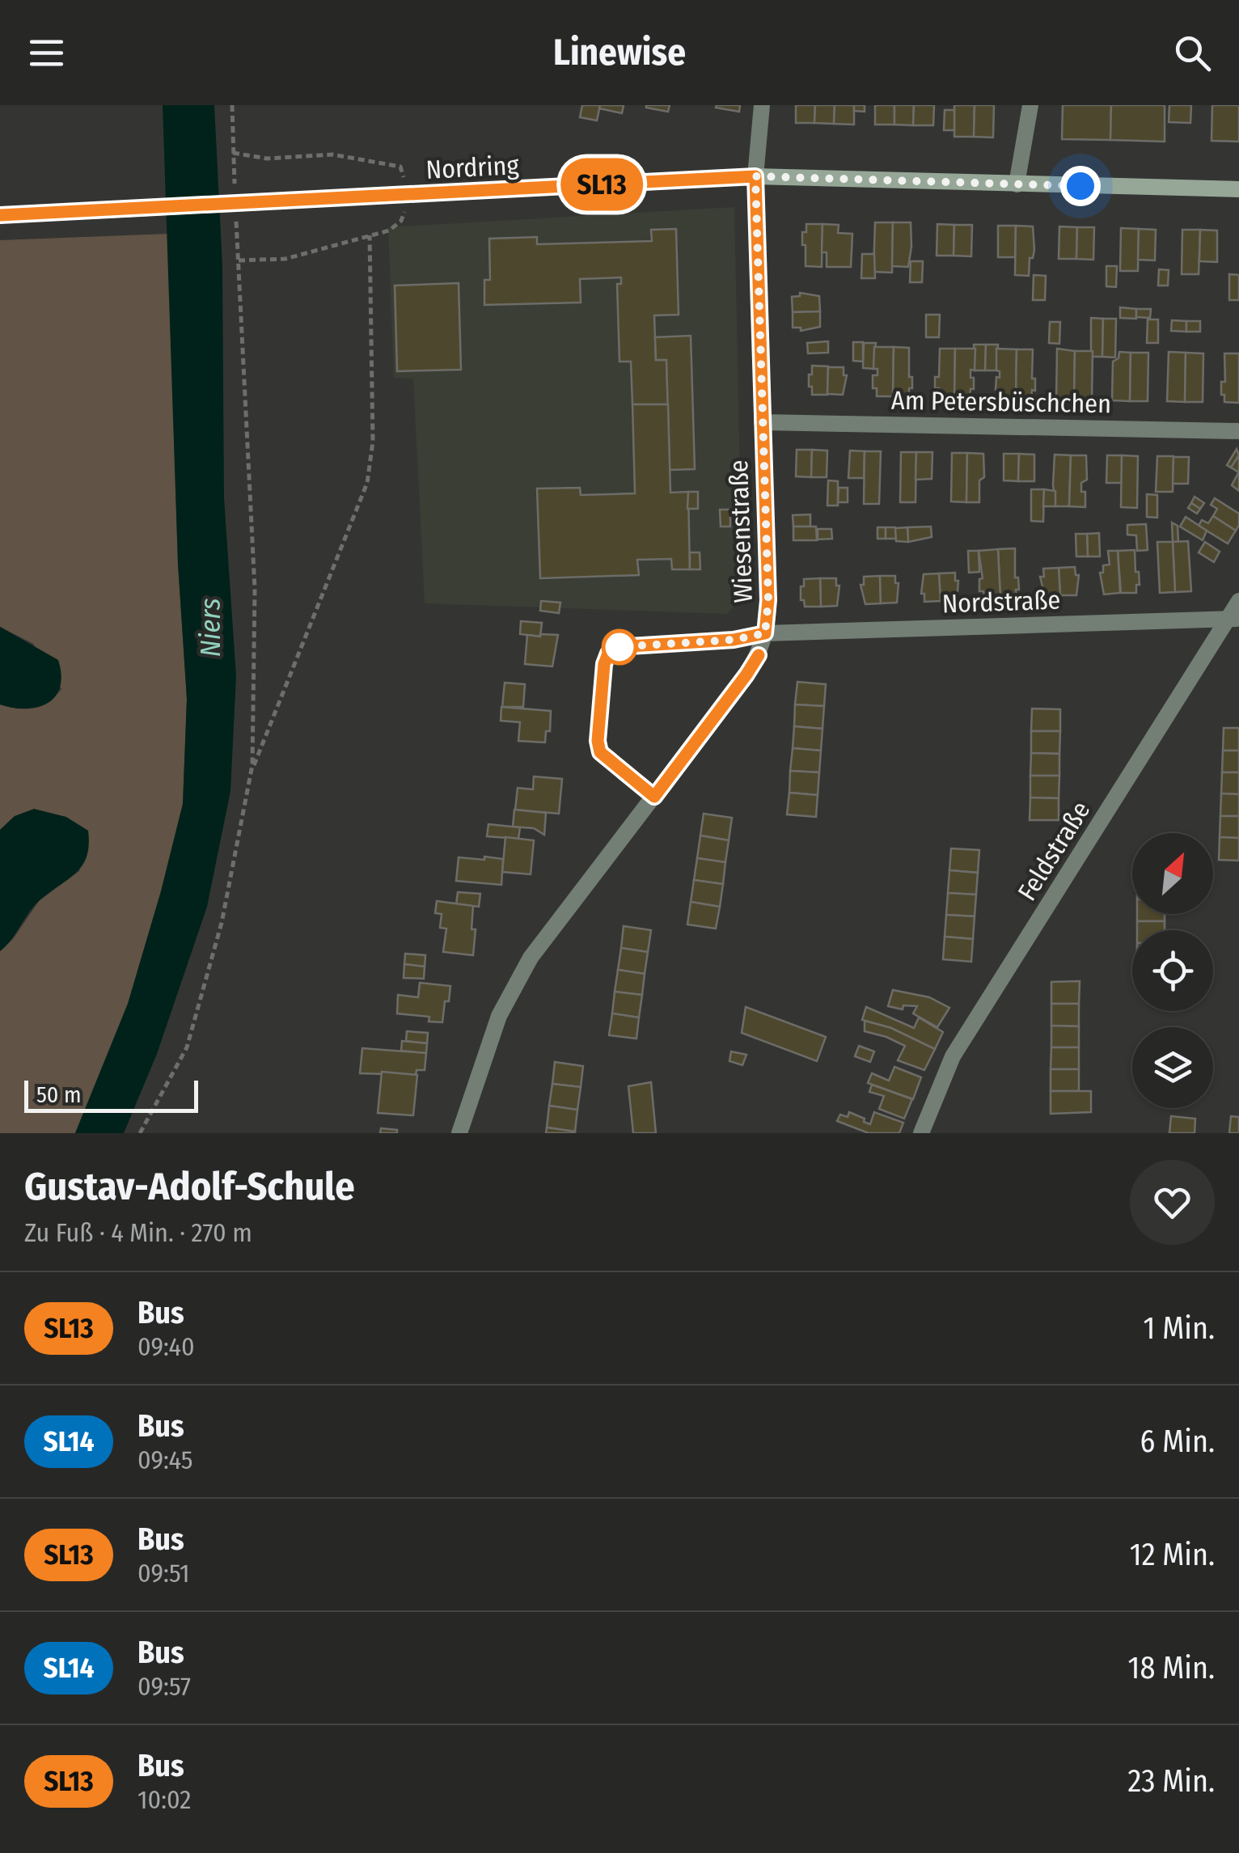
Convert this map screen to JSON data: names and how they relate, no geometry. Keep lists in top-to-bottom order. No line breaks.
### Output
{"streets":{"street":["Nordring","Am Petersbüschchen","Wiesenstraße","Nordstraße","Feldstraße"]},"crossings":[["Nordring","Wiesenstraße"],["Am Petersbüschchen","Wiesenstraße"],["Wiesenstraße","Nordstraße"],["Nordstraße","Feldstraße"]],"water":["Niers"],"lines":["bus line SL13"],"scale_bar":"50 m","north":"top right","page":{"header":"Linewise","on_map":"SL13","scale":"50 m","heading":["Gustav-Adolf-Schule","Zu Fuß · 4 Min. · 270 m"],"list":[{"mark":"SL13","name":"Bus","note":"09:40","value":"1 Min."},{"mark":"SL14","name":"Bus","note":"09:45","value":"6 Min."},{"mark":"SL13","name":"Bus","note":"09:51","value":"12 Min."},{"mark":"SL14","name":"Bus","note":"09:57","value":"18 Min."},{"mark":"SL13","name":"Bus","note":"10:02","value":"23 Min."}]}}
